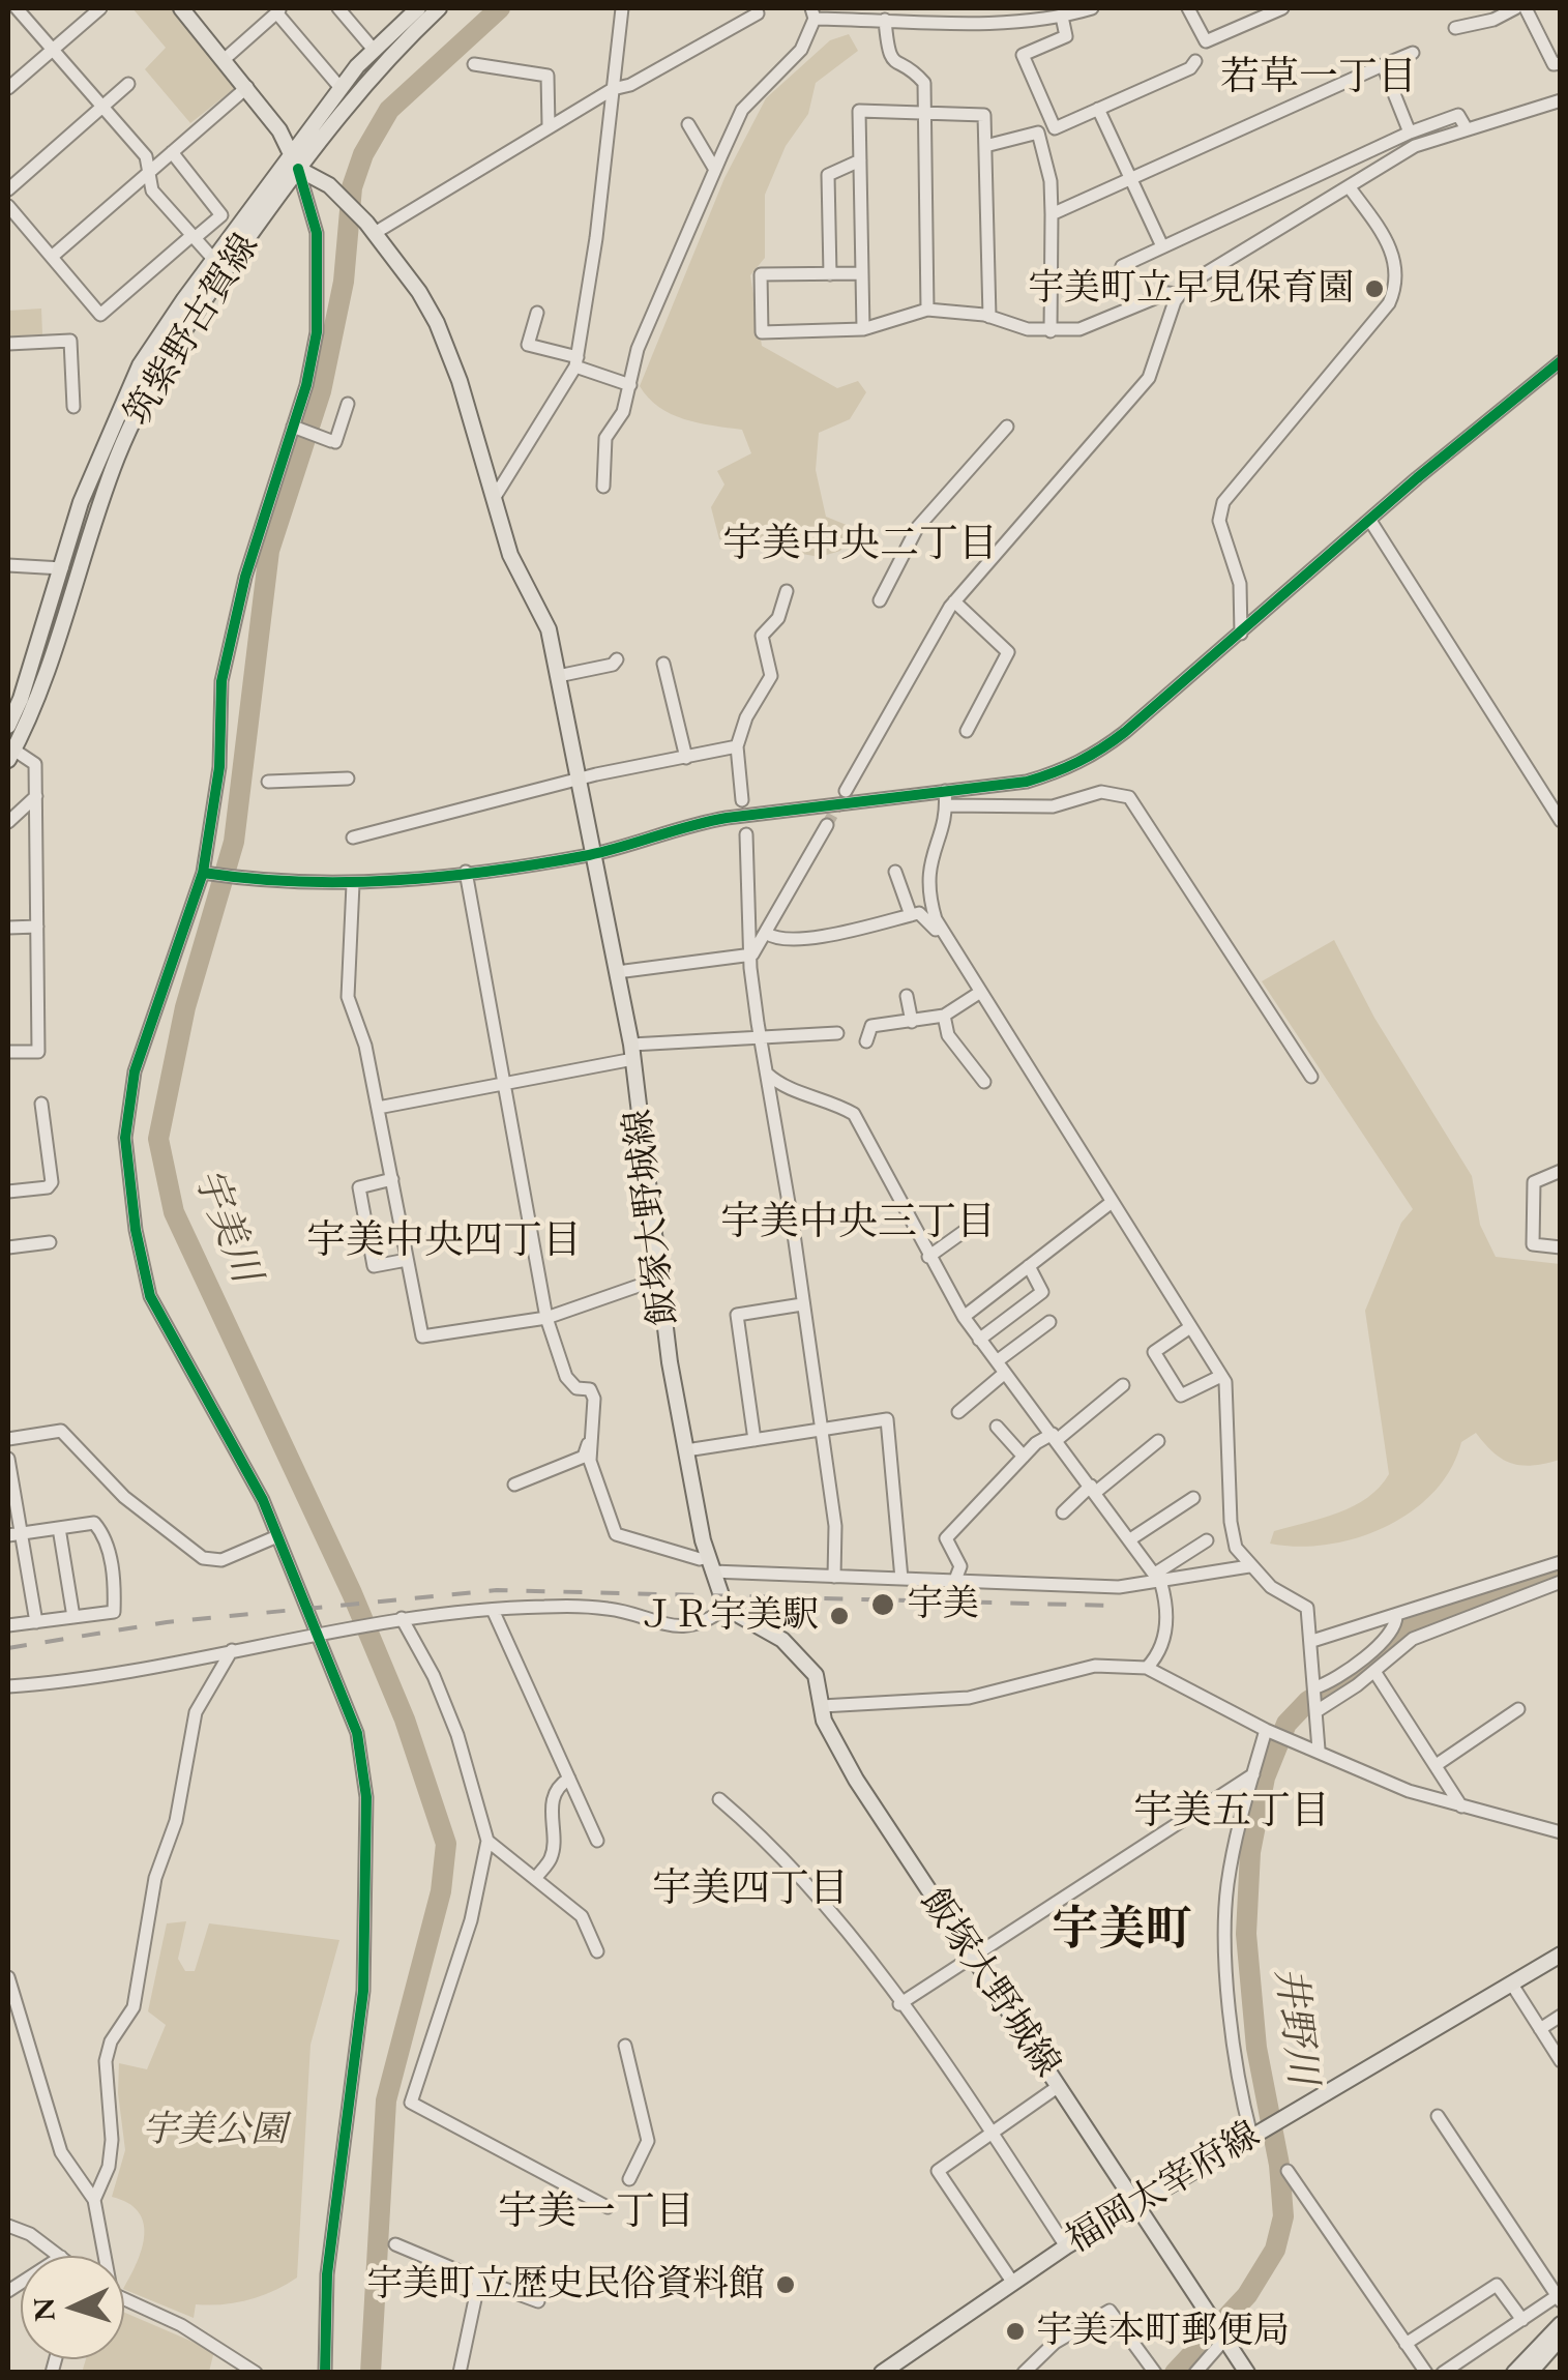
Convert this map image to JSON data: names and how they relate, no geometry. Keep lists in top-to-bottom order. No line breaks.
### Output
{"streets":{"main road":["筑紫野古賀線","飯塚大野城線","福岡太宰府線"]},"crossings":[["筑紫野古賀線","飯塚大野城線"],["飯塚大野城線","福岡太宰府線"]],"districts":["若草一丁目","宇美中央二丁目","宇美中央三丁目","宇美中央四丁目","宇美五丁目","宇美四丁目","宇美町","宇美一丁目"],"water":["宇美川","井野川"],"parks":["宇美公園"],"places":["宇美町立早見保育園","宇美","ＪＲ宇美駅","宇美町立歴史民俗資料館","宇美本町郵便局"],"north":"left"}
